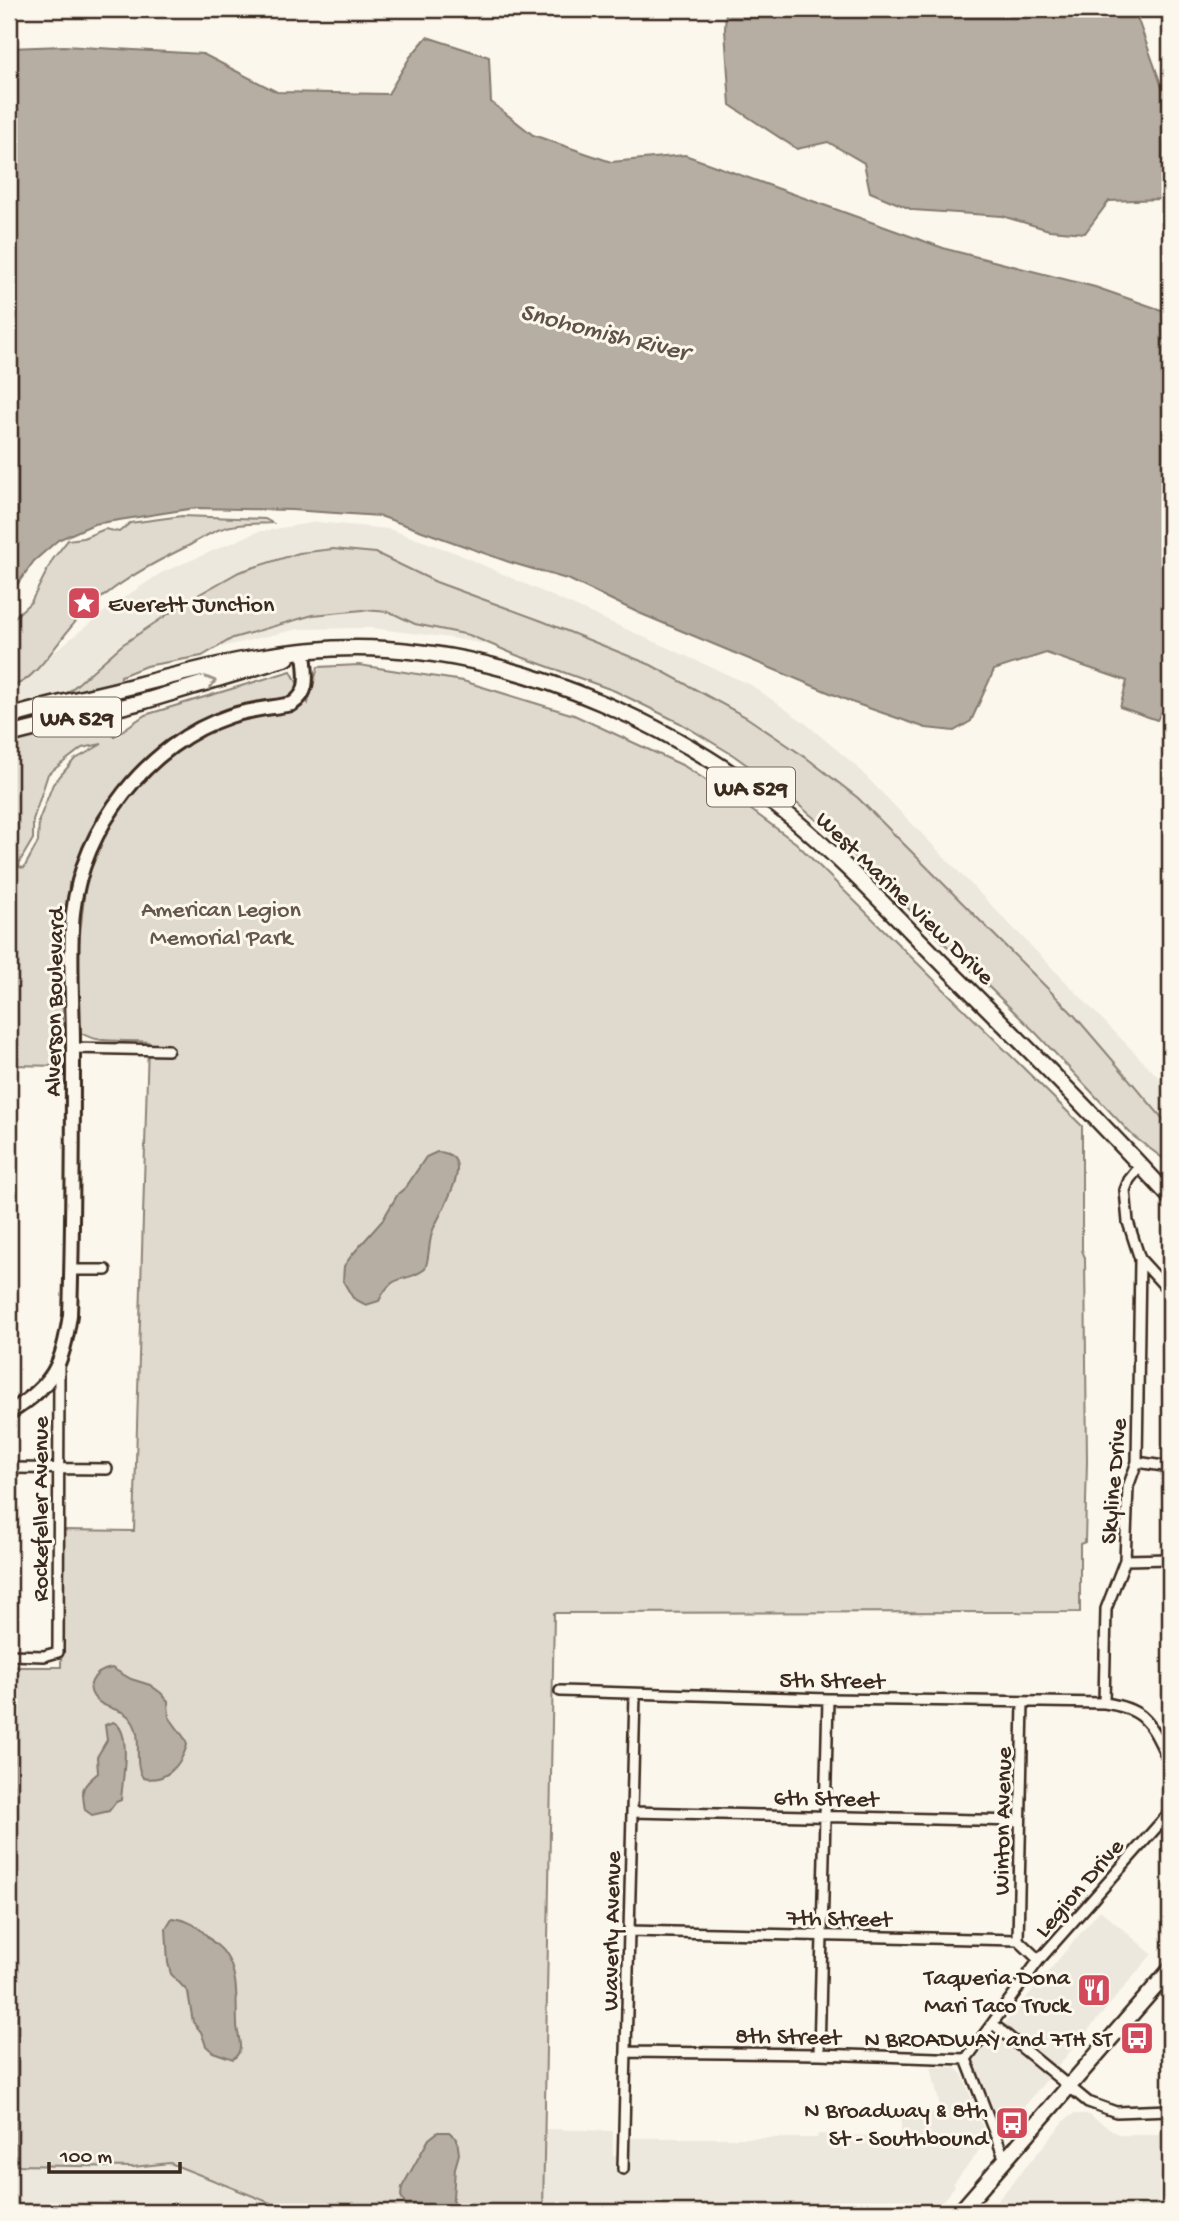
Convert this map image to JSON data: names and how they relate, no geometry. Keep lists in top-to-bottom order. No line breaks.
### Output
{"streets":{"main road":["WA 529","West Marine View Drive","Alverson Boulevard"],"street":["Skyline Drive","Rockefeller Avenue","5th Street","6th Street","Winton Avenue","Legion Drive","7th Street","Waverly Avenue","8th Street"]},"crossings":[["WA 529","West Marine View Drive"],["West Marine View Drive","Alverson Boulevard"],["Alverson Boulevard","Rockefeller Avenue"],["Skyline Drive","5th Street"],["5th Street","Winton Avenue"],["5th Street","Waverly Avenue"],["6th Street","Winton Avenue"],["6th Street","Waverly Avenue"],["Winton Avenue","7th Street"],["Legion Drive","8th Street"],["7th Street","Waverly Avenue"],["Waverly Avenue","8th Street"]],"water":["Snohomish River"],"parks":["American Legion Memorial Park"],"places":{"place":["Everett Junction"],"restaurant":["Taqueria Dona Mari Taco Truck"],"bus stop":["N BROADWAY and 7TH ST","N Broadway & 8th St - Southbound"]},"scale_bar":"100 m"}
